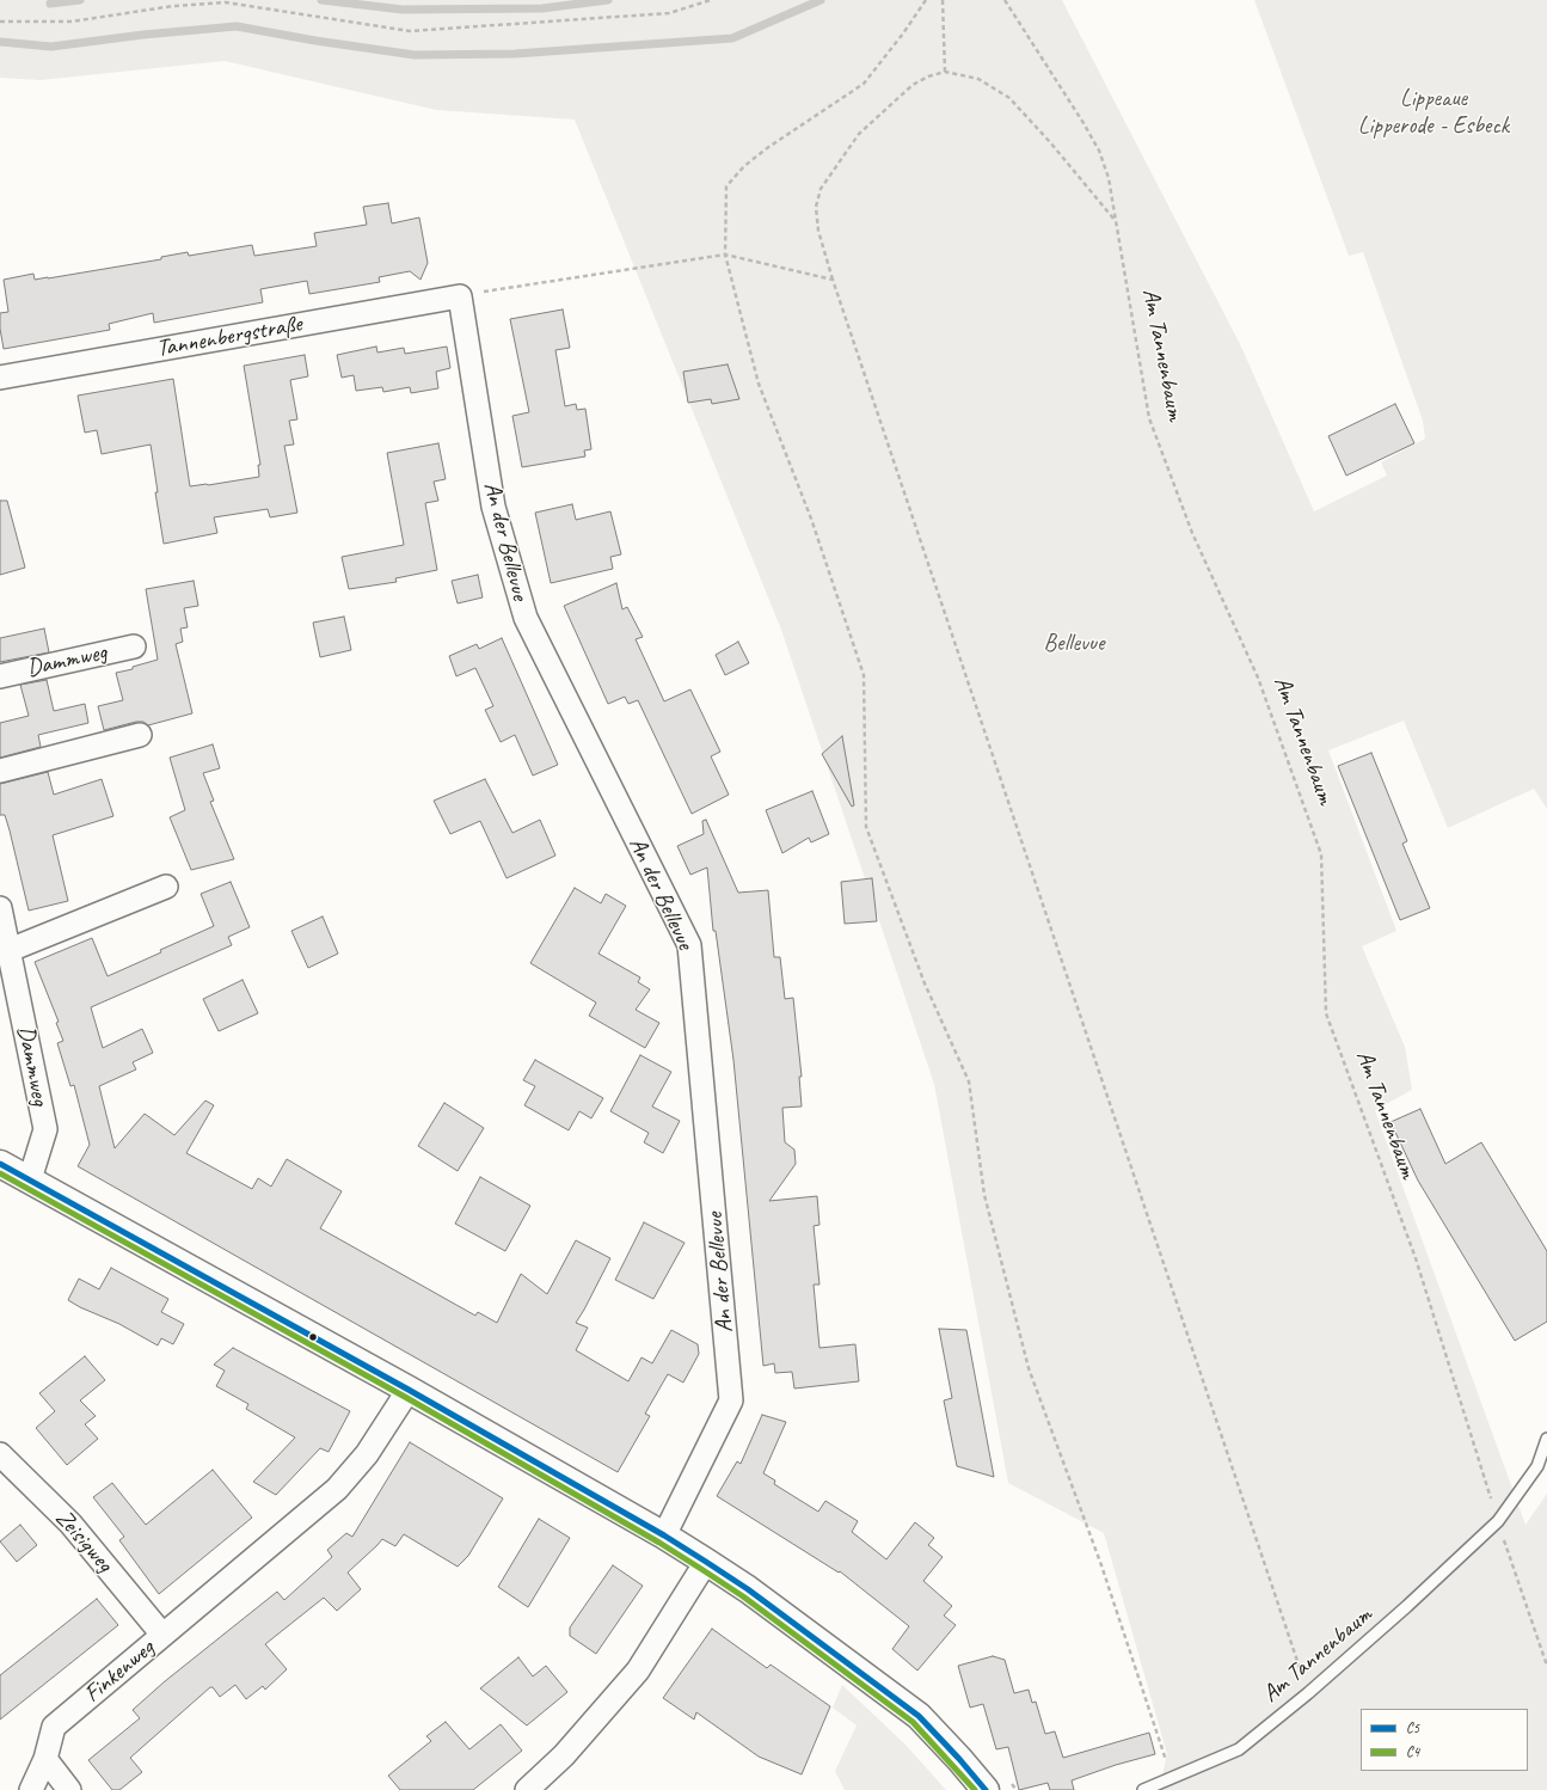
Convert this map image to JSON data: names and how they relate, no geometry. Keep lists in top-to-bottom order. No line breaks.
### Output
{"streets":{"street":["Tannenbergstraße","An der Bellevue","Dammweg","Zeisigweg","Finkenweg"],"lane":["Am Tannenbaum"]},"crossings":[["Tannenbergstraße","An der Bellevue"],["Zeisigweg","Finkenweg"]],"parks":["Lippeaue Lipperode - Esbeck","Bellevue"],"lines":["transit line C5","transit line C4"],"legend":["C5","C4"]}
